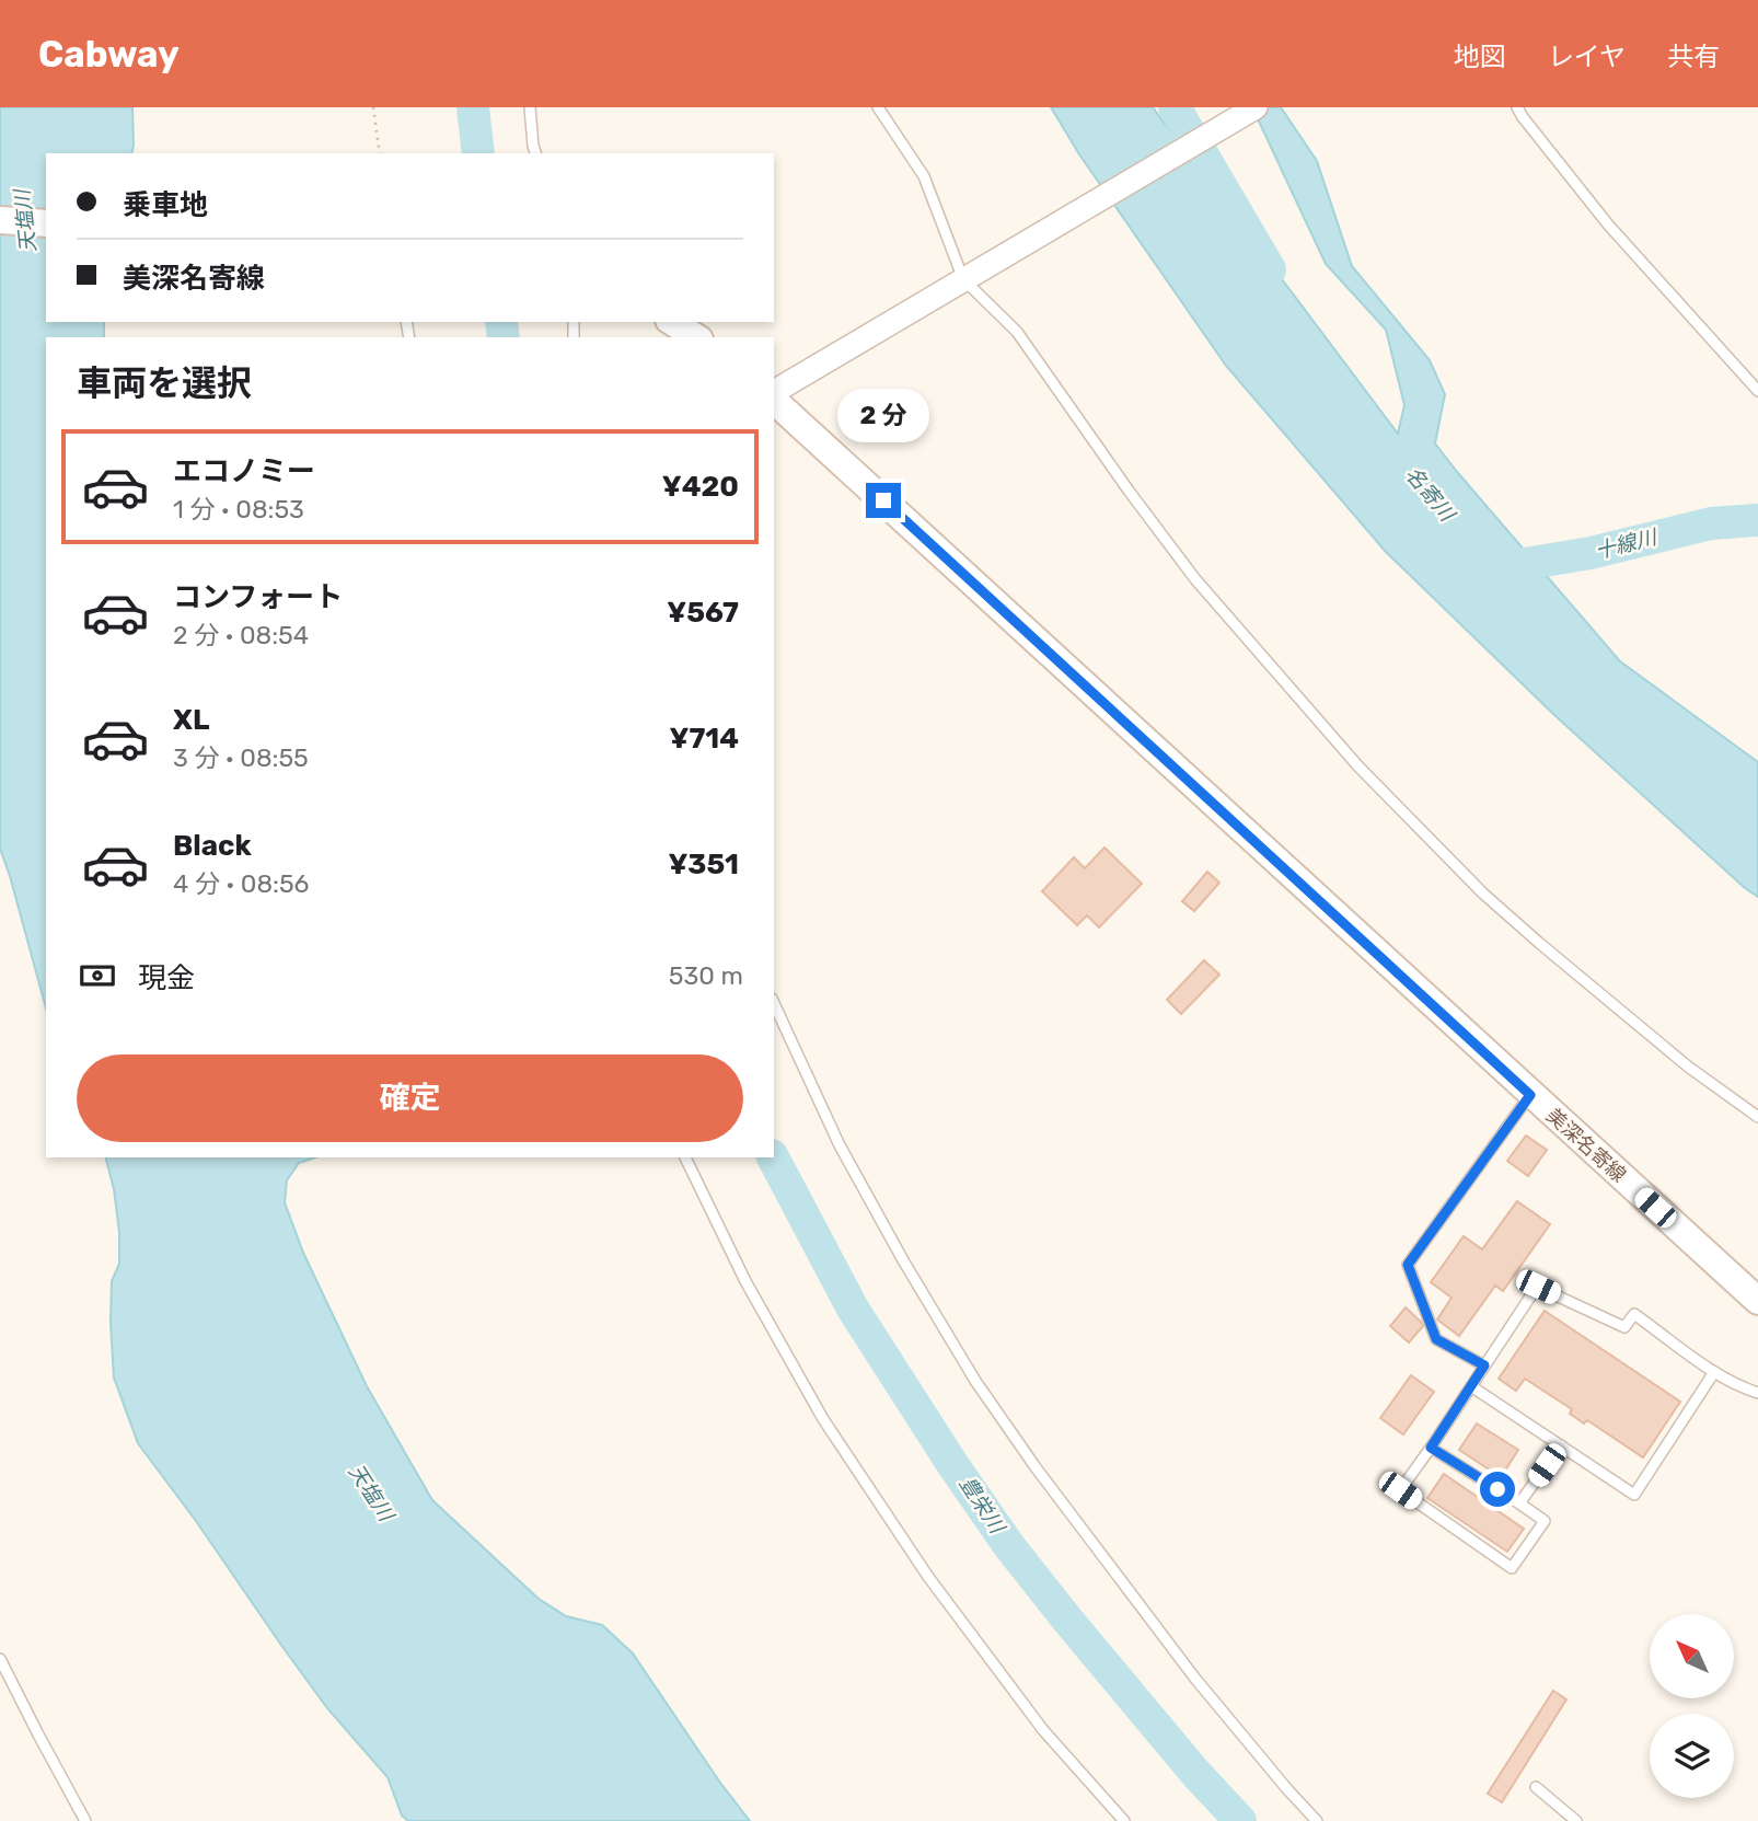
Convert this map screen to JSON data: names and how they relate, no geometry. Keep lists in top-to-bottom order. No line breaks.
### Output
{"streets":{"main road":["美深名寄線"]},"water":["天塩川","名寄川","十線川","豊栄川"],"north":"top left","page":{"header":"Cabway","nav":["地図","レイヤ","共有"],"banner":["乗車地","美深名寄線"],"heading":"車両を選択","bubble":"2 分","list":[{"name":"エコノミー","note":"1 分 · 08:53","value":"¥420"},{"name":"コンフォート","note":"2 分 · 08:54","value":"¥567"},{"name":"XL","note":"3 分 · 08:55","value":"¥714"},{"name":"Black","note":"4 分 · 08:56","value":"¥351"}],"pay":["現金","530 m"],"buttons":"確定"}}
